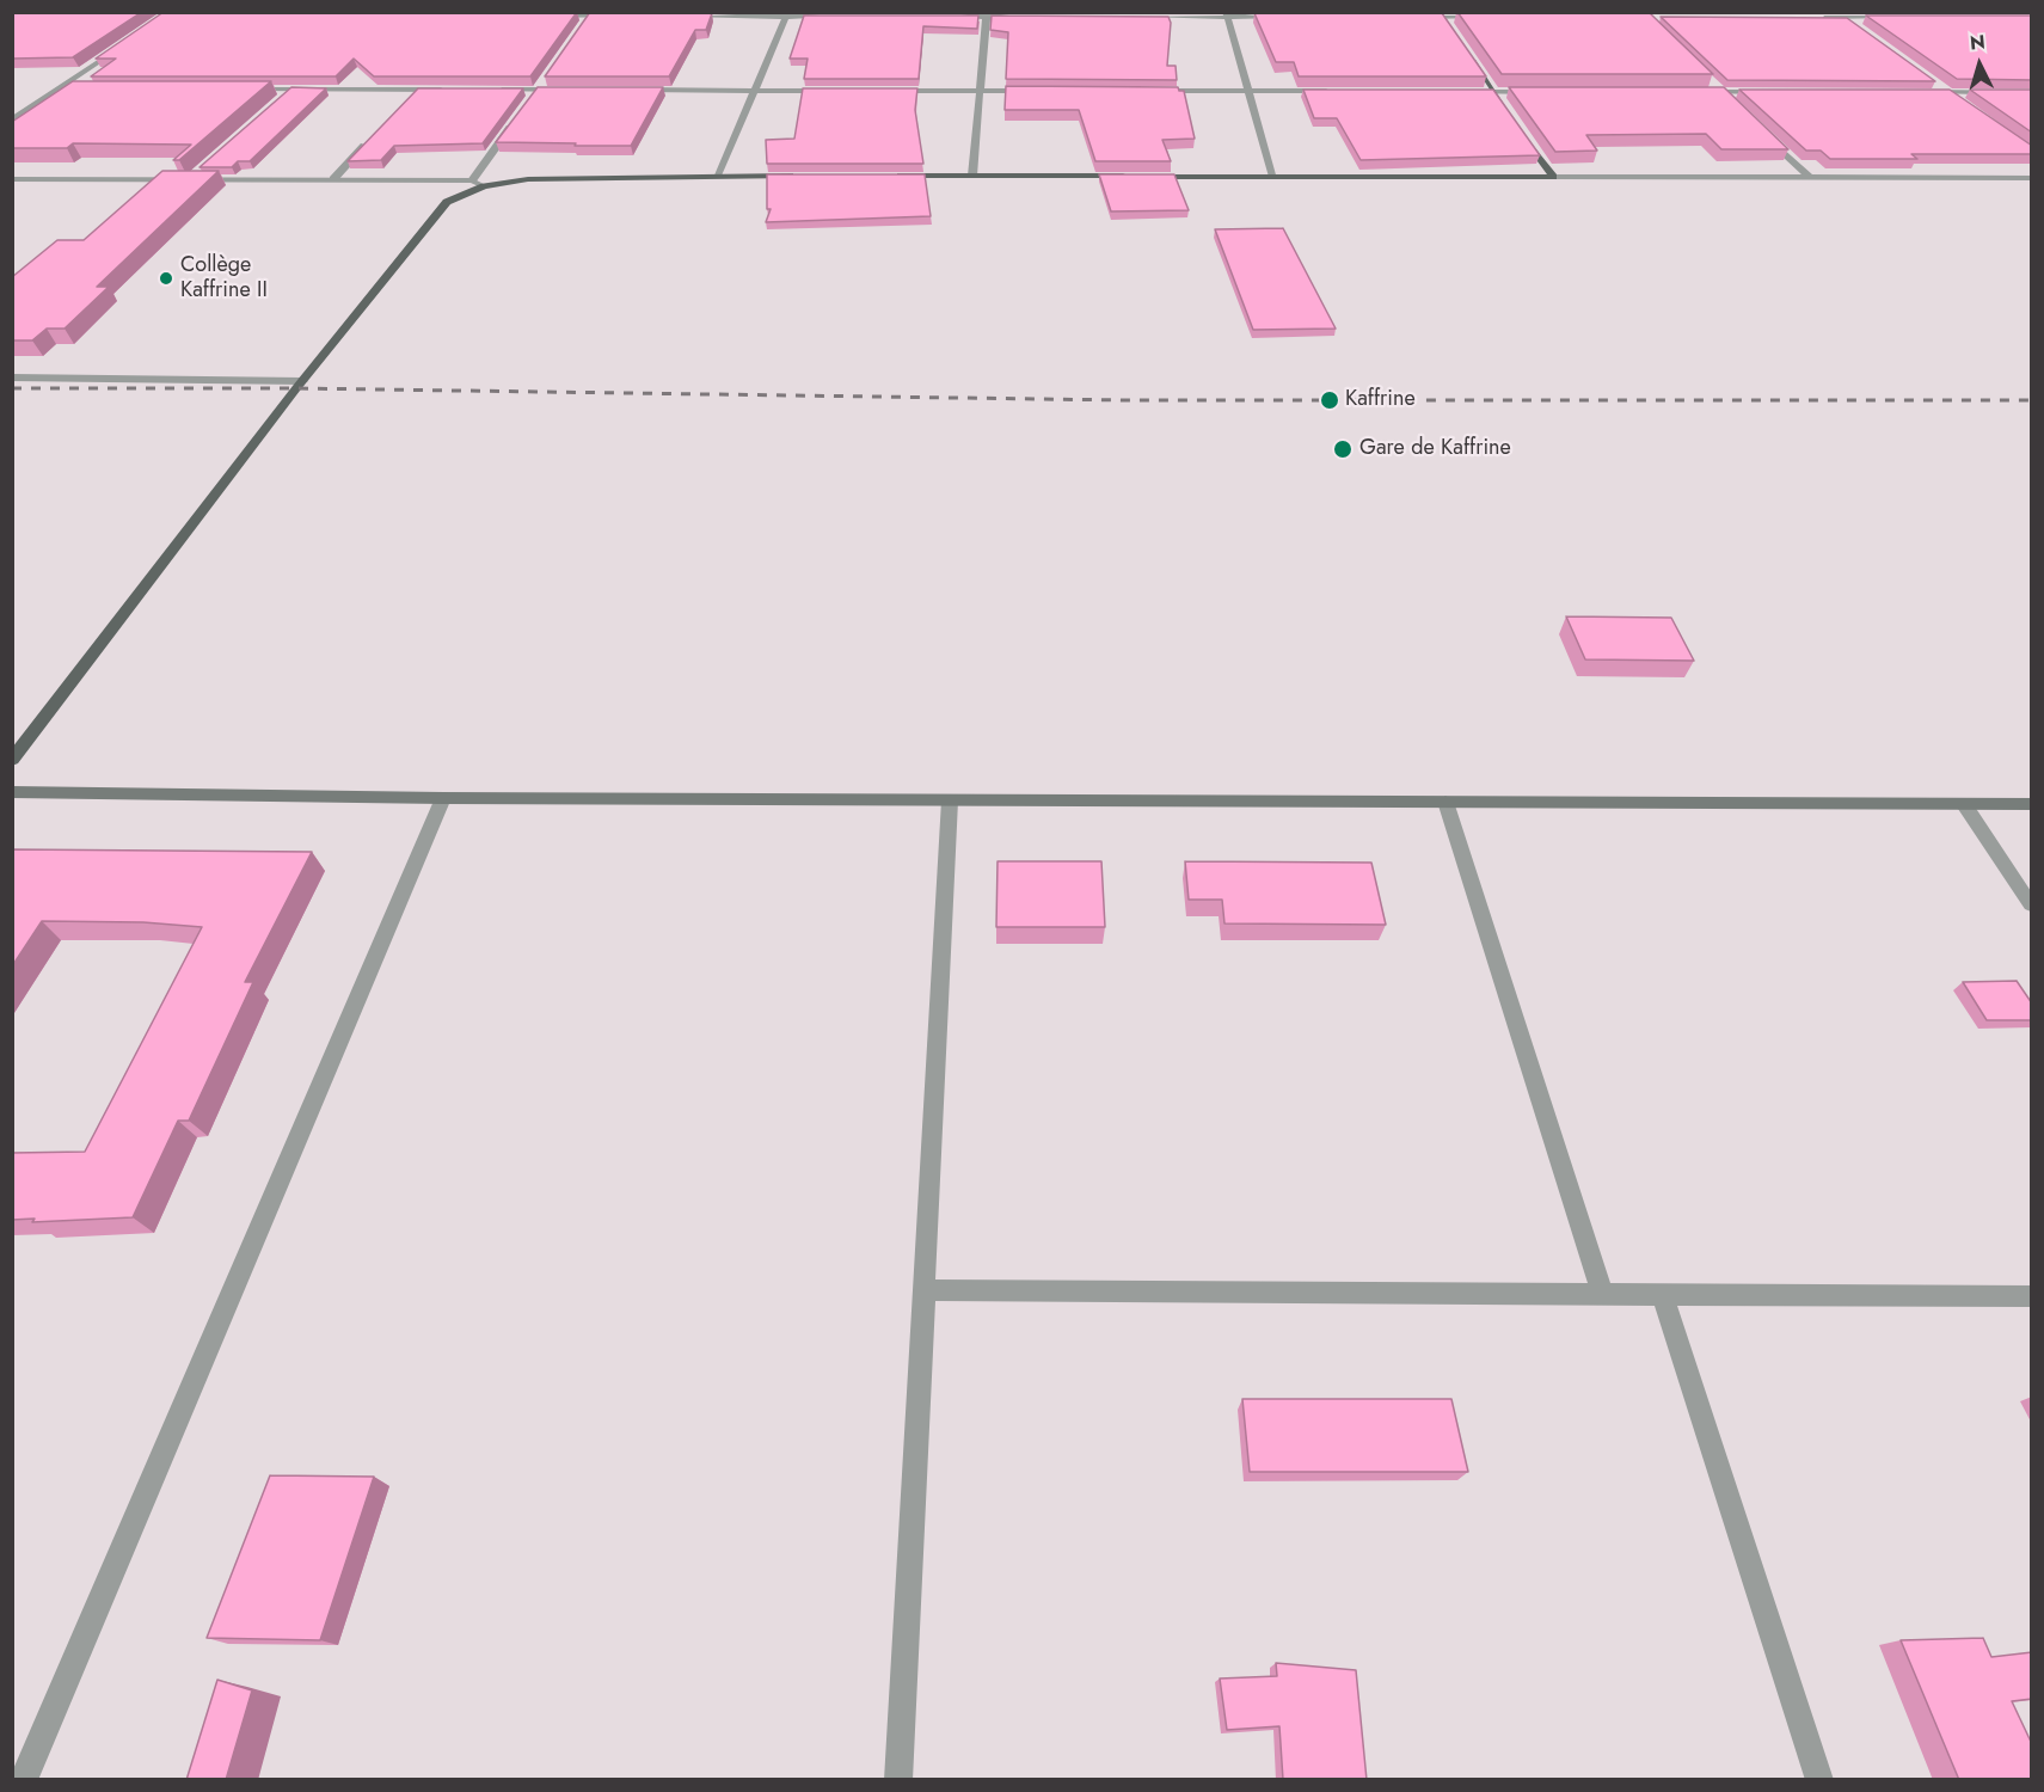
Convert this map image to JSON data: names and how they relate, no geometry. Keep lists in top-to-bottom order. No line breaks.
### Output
{"places":["Collège Kaffrine II","Kaffrine","Gare de Kaffrine"],"north":"top"}
